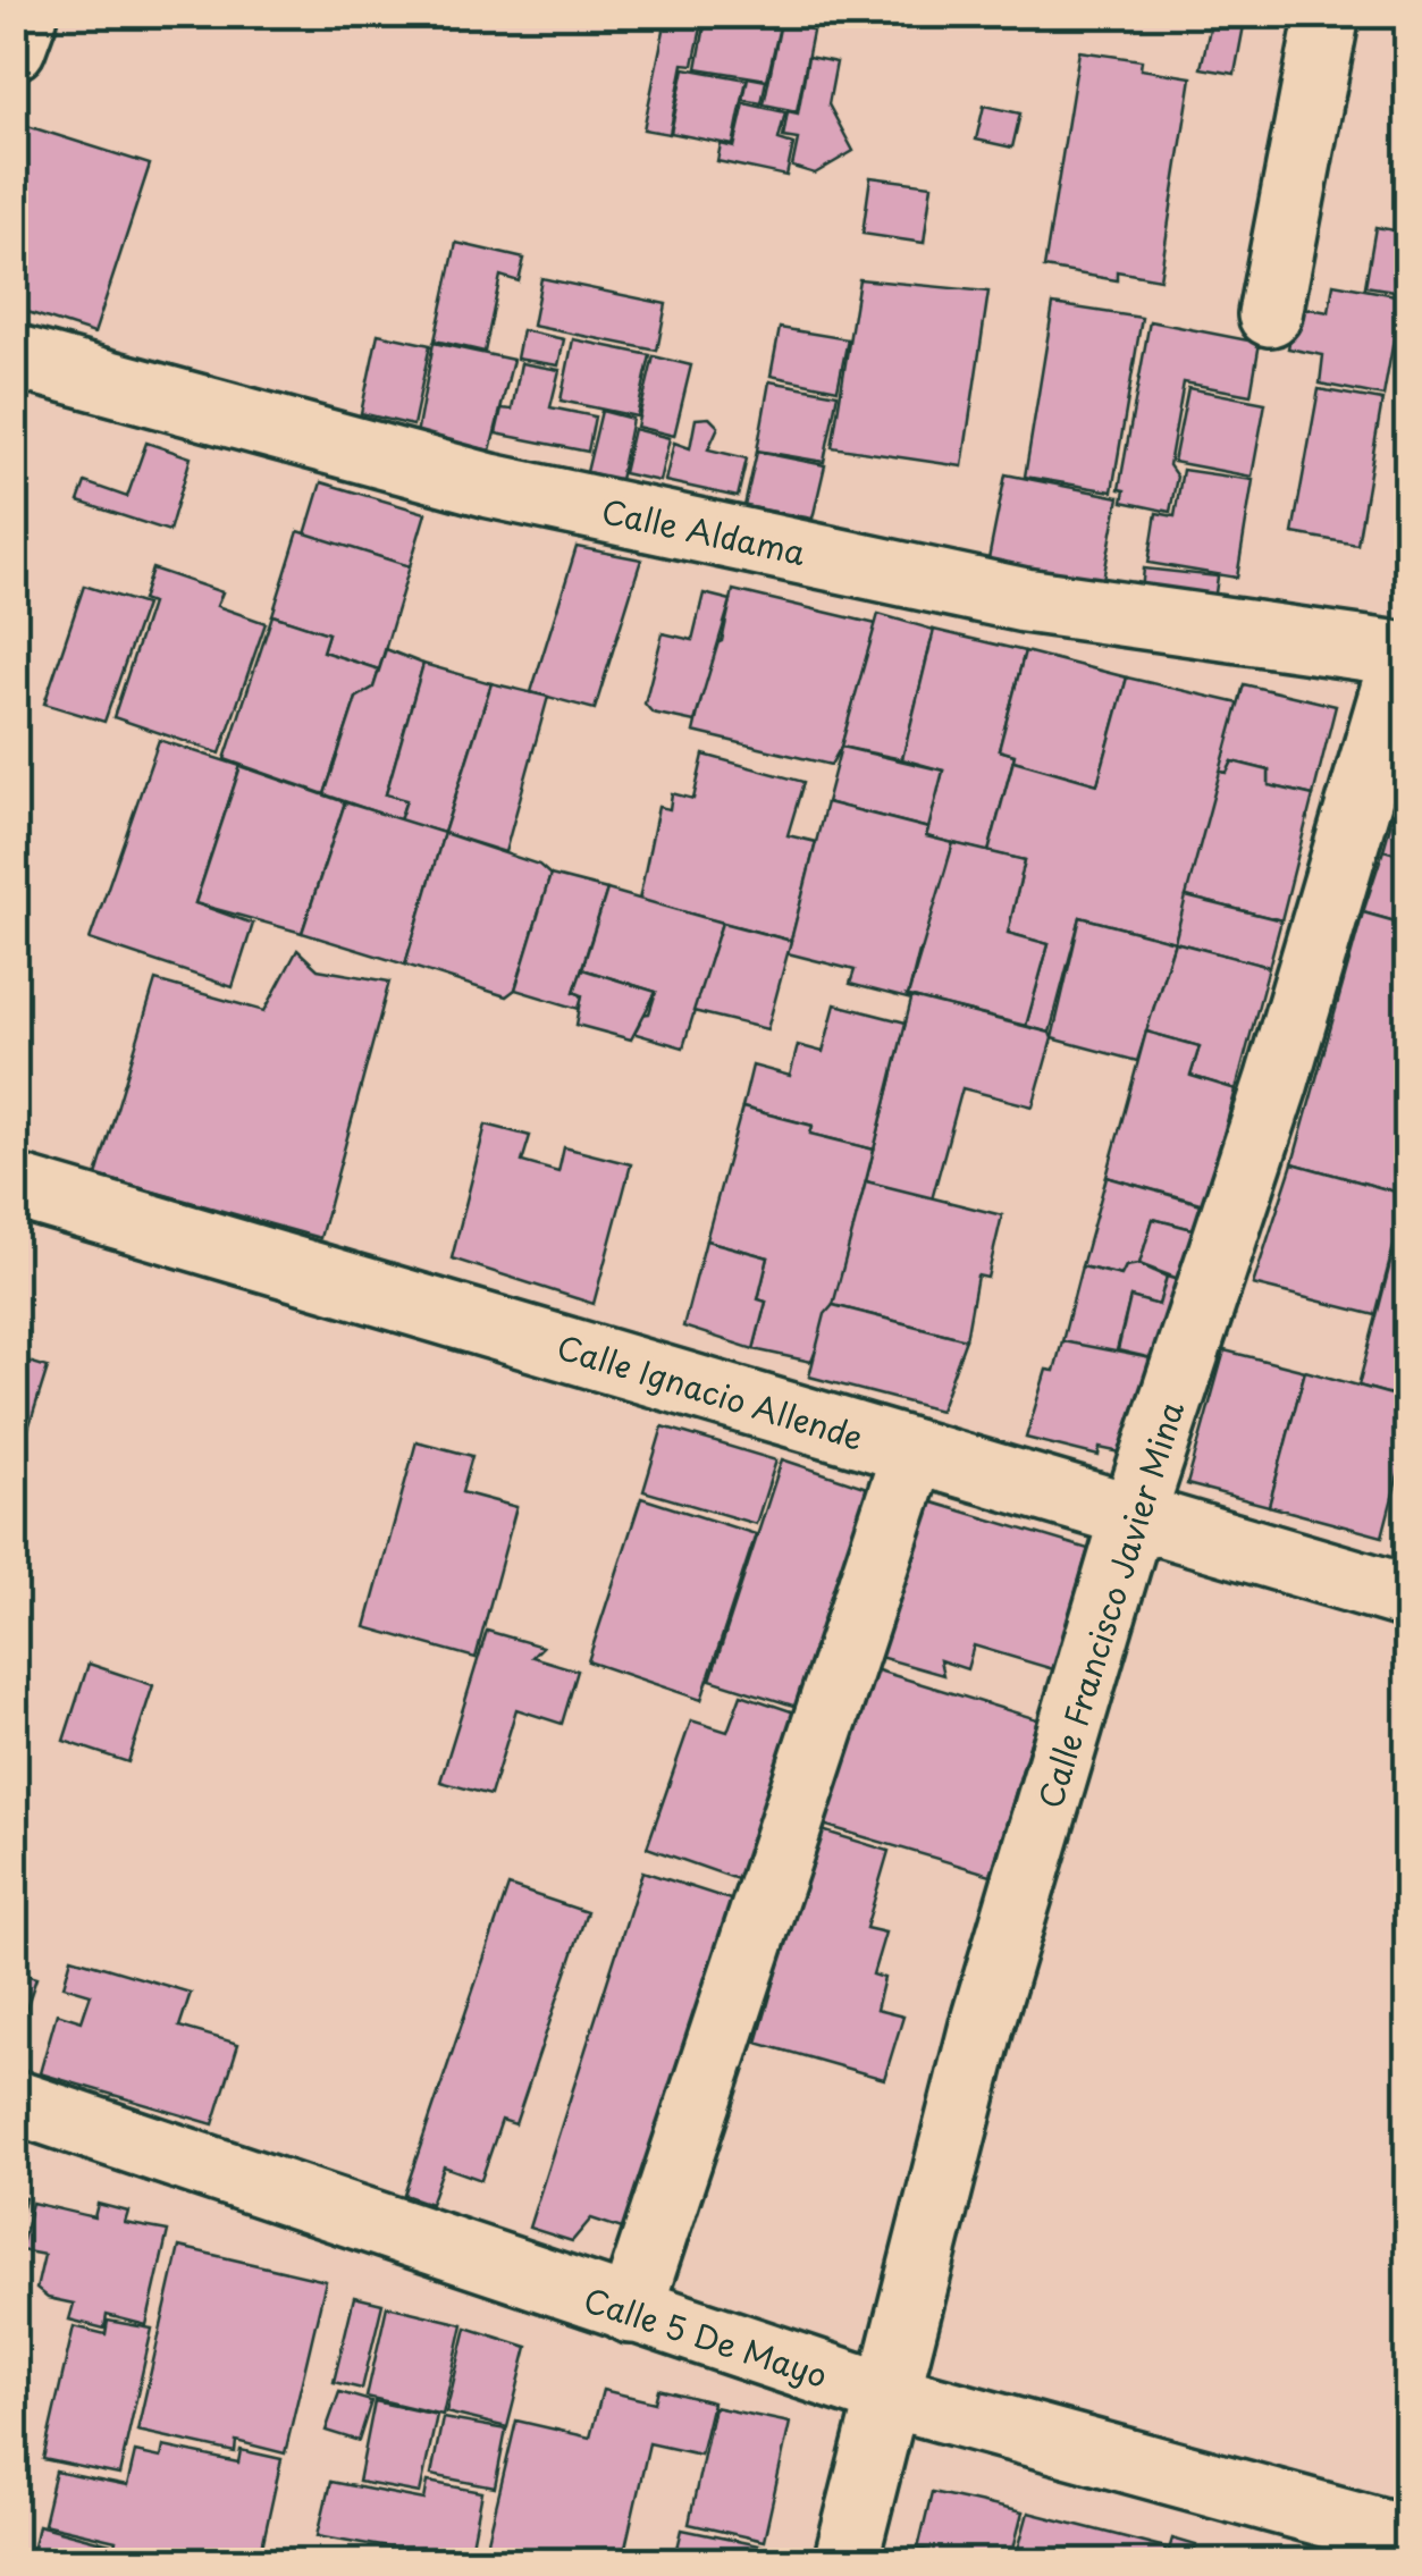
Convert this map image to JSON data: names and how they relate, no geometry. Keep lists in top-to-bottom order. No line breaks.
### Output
{"streets":{"street":["Calle Aldama","Calle Ignacio Allende","Calle Francisco Javier Mina","Calle 5 De Mayo"]},"crossings":[["Calle Aldama","Calle Francisco Javier Mina"],["Calle Ignacio Allende","Calle Francisco Javier Mina"],["Calle Francisco Javier Mina","Calle 5 De Mayo"]]}
